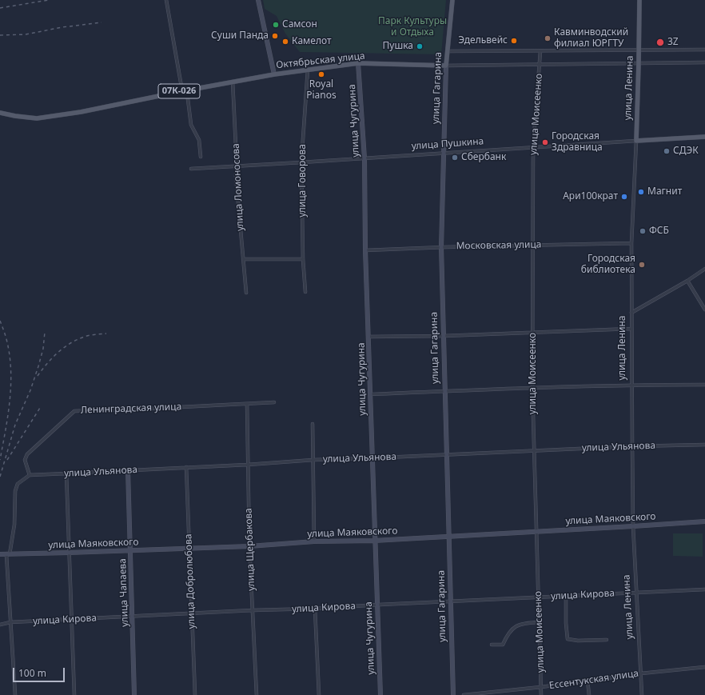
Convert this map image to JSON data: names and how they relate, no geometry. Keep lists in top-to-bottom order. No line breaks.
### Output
{"streets":{"main road":["Октябрьская улица","улица Гагарина","улица Ленина","07К-026","улица Пушкина"],"street":["улица Моисеенко","улица Чугурина","улица Говорова","улица Ломоносова","Московская улица","Ленинградская улица","улица Ульянова","улица Маяковского","улица Щербакова","улица Добролюбова","улица Чапаева","улица Кирова","Ессентукская улица"]},"crossings":[["Октябрьская улица","улица Гагарина"],["Октябрьская улица","улица Ленина"],["Октябрьская улица","улица Моисеенко"],["Октябрьская улица","улица Чугурина"],["Октябрьская улица","улица Говорова"],["Октябрьская улица","улица Ломоносова"],["улица Гагарина","улица Пушкина"],["улица Гагарина","Московская улица"],["улица Гагарина","улица Ульянова"],["улица Гагарина","улица Маяковского"],["улица Гагарина","улица Кирова"],["улица Ленина","улица Пушкина"],["улица Ленина","Московская улица"],["улица Ленина","улица Ульянова"],["улица Ленина","улица Маяковского"],["улица Ленина","улица Кирова"],["улица Ленина","Ессентукская улица"],["улица Моисеенко","улица Пушкина"],["улица Моисеенко","Московская улица"],["улица Моисеенко","улица Ульянова"],["улица Моисеенко","улица Маяковского"],["улица Моисеенко","улица Кирова"],["улица Моисеенко","Ессентукская улица"],["улица Чугурина","улица Пушкина"],["улица Чугурина","Московская улица"],["улица Чугурина","улица Ульянова"],["улица Чугурина","улица Маяковского"],["улица Чугурина","улица Кирова"],["улица Пушкина","улица Говорова"],["улица Пушкина","улица Ломоносова"],["Ленинградская улица","улица Ульянова"],["Ленинградская улица","улица Щербакова"],["улица Ульянова","улица Щербакова"],["улица Ульянова","улица Добролюбова"],["улица Ульянова","улица Чапаева"],["улица Маяковского","улица Щербакова"],["улица Маяковского","улица Добролюбова"],["улица Маяковского","улица Чапаева"],["улица Щербакова","улица Кирова"],["улица Добролюбова","улица Кирова"],["улица Чапаева","улица Кирова"]],"parks":["Парк Культуры и Отдыха"],"places":["Самсон","Суши Панда","Кавминводский филиал ЮРГТУ","Эдельвейс","Камелот","3Z","Пушка","Royal Pianos","Городская Здравница","СДЭК","Сбербанк","Магнит","Ари100крат","ФСБ","Городская библиотека"],"scale_bar":"100 m"}
